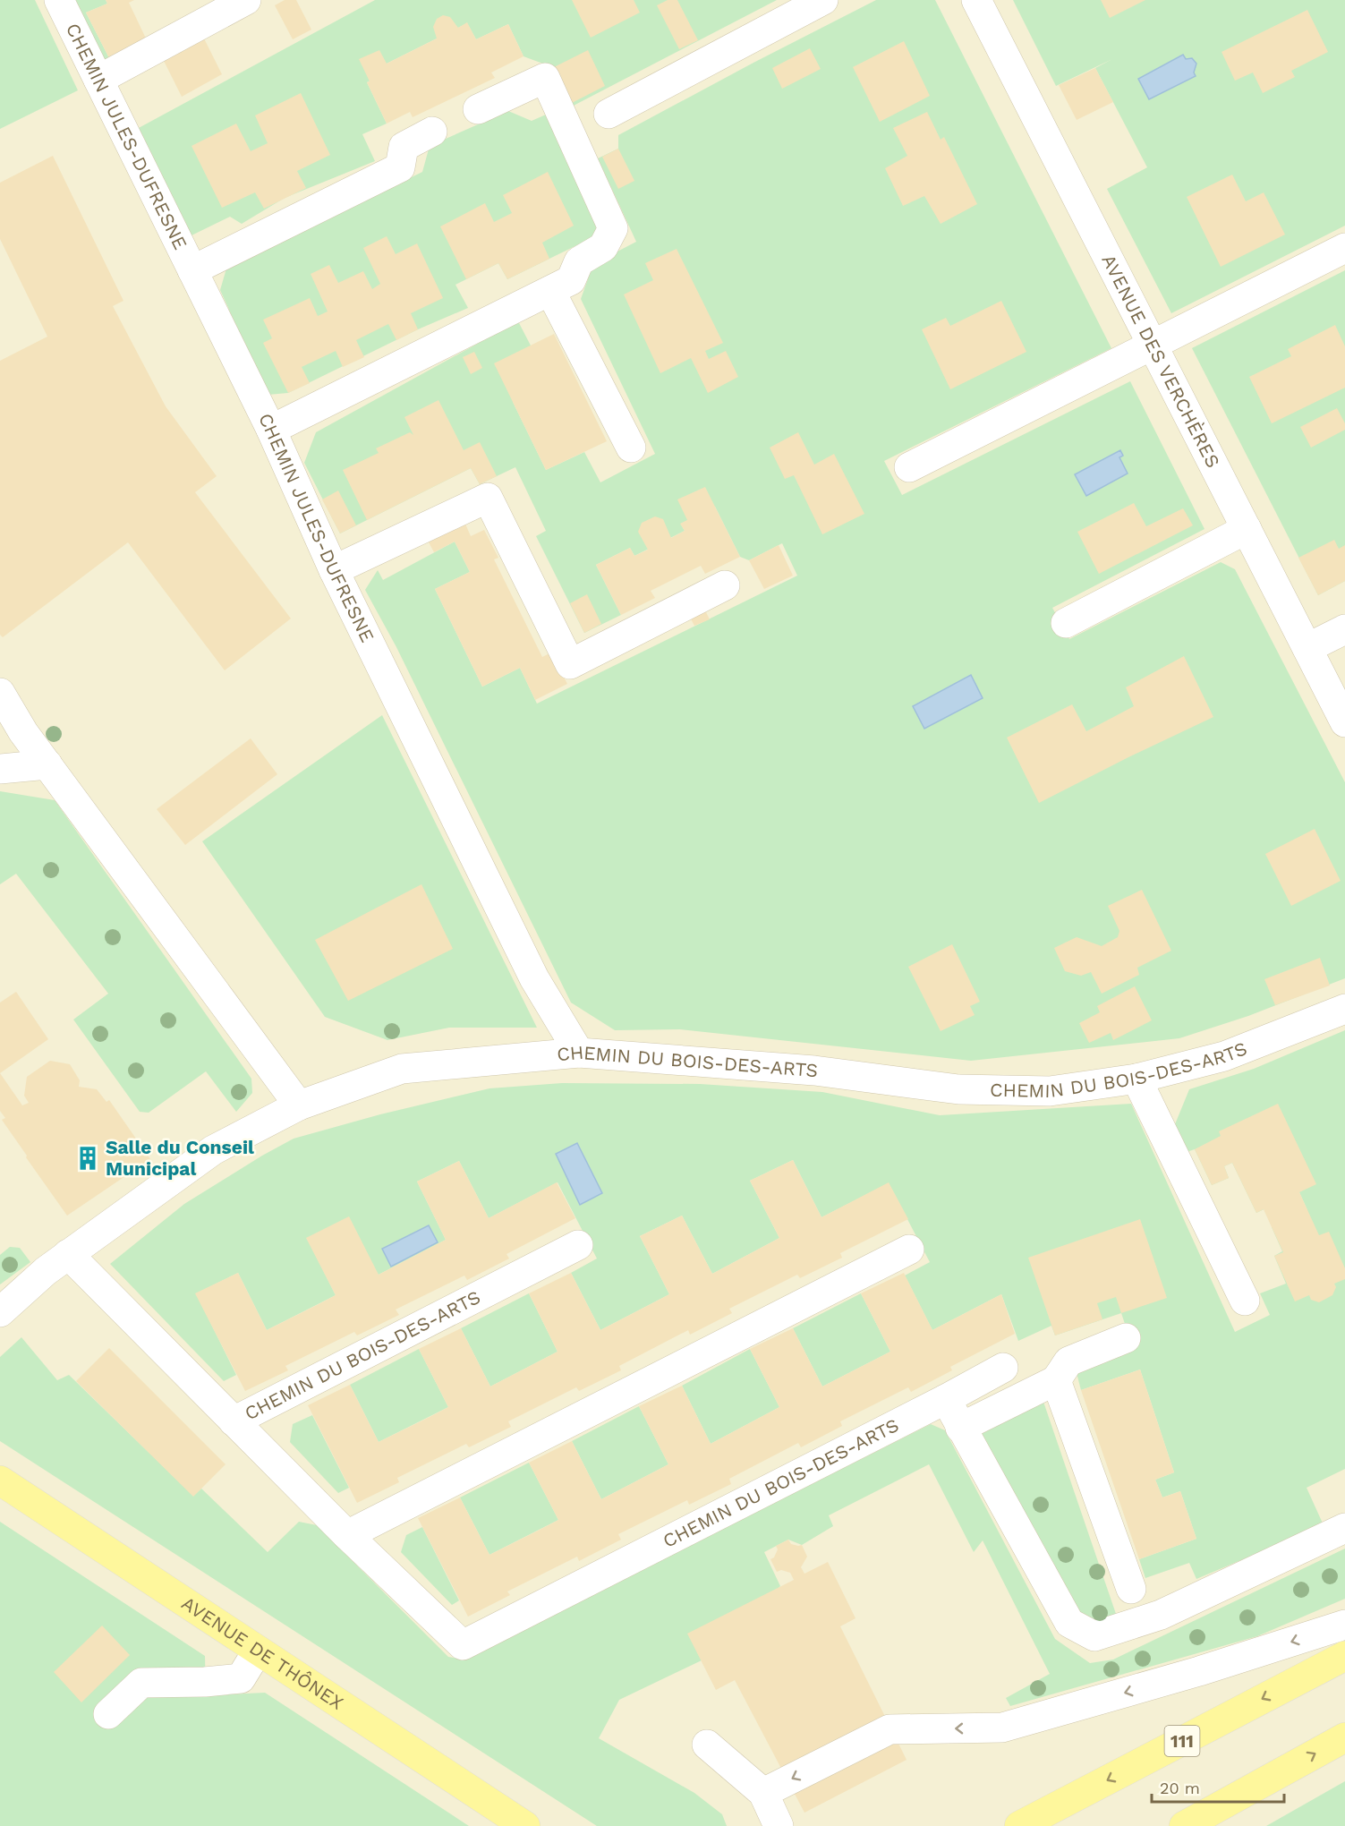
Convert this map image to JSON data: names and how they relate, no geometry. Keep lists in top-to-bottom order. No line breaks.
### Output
{"streets":{"main road":["AVENUE DE THÔNEX","111"],"street":["CHEMIN JULES-DUFRESNE","AVENUE DES VERCHÈRES","CHEMIN DU BOIS-DES-ARTS"]},"crossings":[["CHEMIN JULES-DUFRESNE","CHEMIN DU BOIS-DES-ARTS"]],"places":{"building":["Salle du Conseil Municipal"]},"scale_bar":"20 m"}
